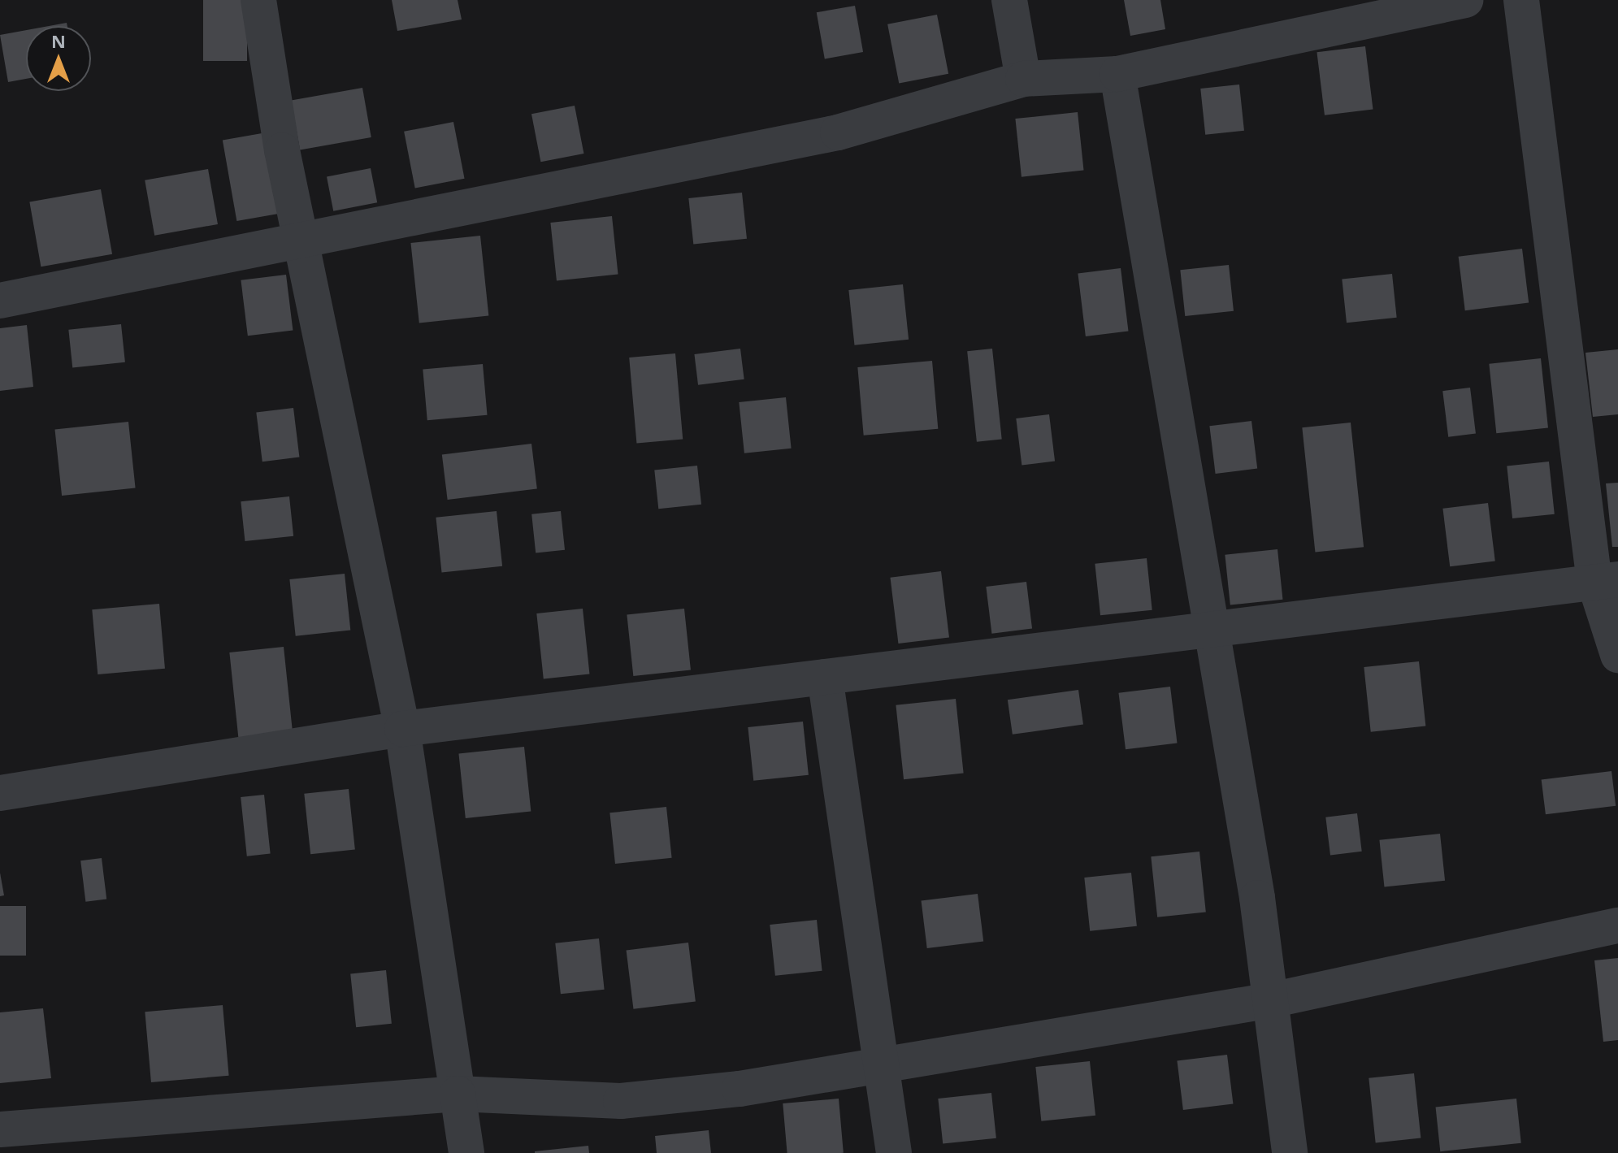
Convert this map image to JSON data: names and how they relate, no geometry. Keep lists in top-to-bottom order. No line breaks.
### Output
{"north":"top"}
